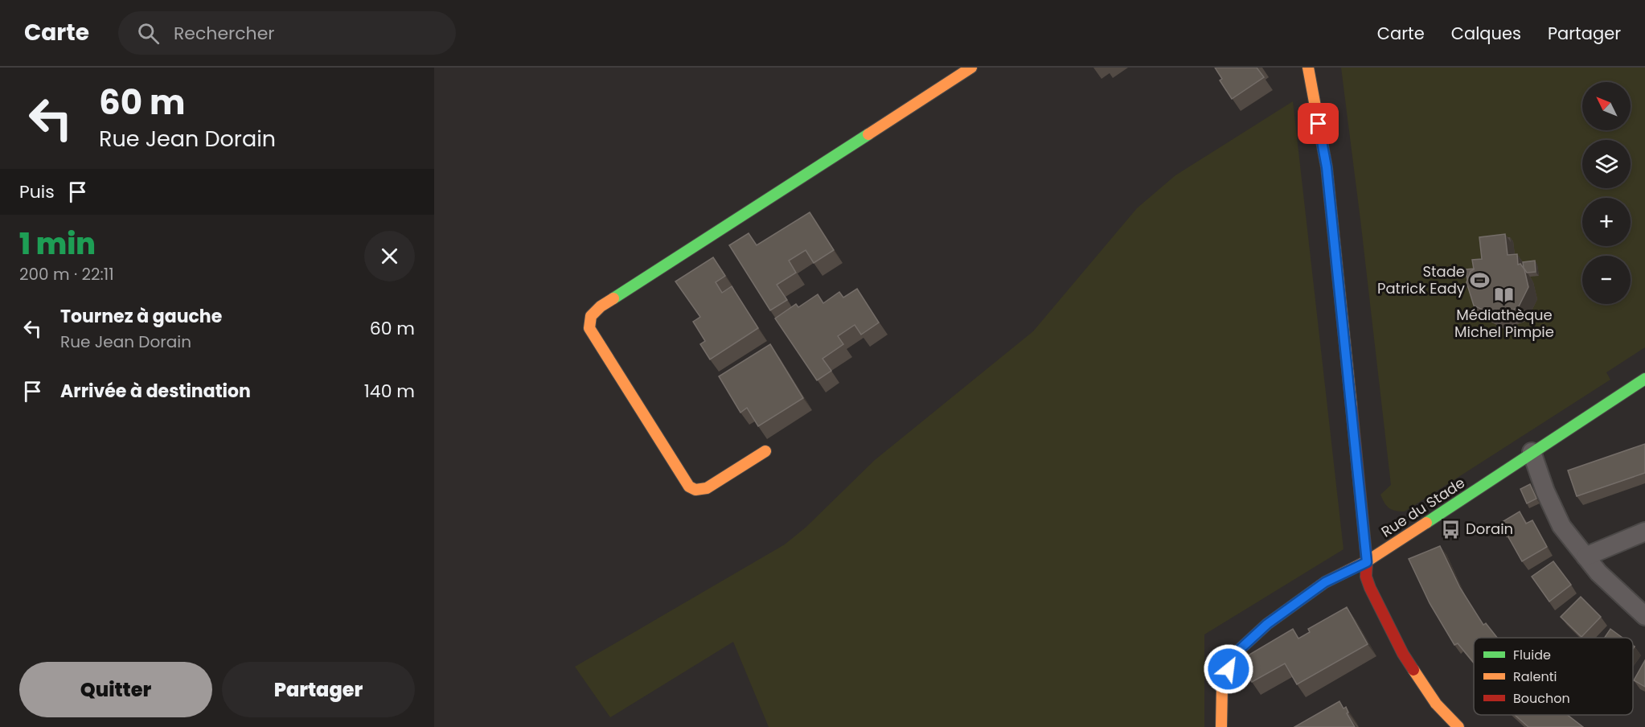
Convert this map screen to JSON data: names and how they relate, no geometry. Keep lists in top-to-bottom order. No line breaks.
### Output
{"streets":{"street":["Rue du Stade"]},"places":{"sports":["Stade Patrick Eady"],"library":["Médiathèque Michel Pimpie"],"bus stop":["Dorain"]},"legend":["Fluide","Ralenti","Bouchon"],"north":"top left","page":{"header":"Carte","search":"Rechercher","nav":["Carte","Calques","Partager"],"turn":["60 m","Rue Jean Dorain"],"map_buttons":["+","−"],"then":"Puis","heading":["1 min","200 m · 22:11"],"list":[{"name":"Tournez à gauche","note":"Rue Jean Dorain","value":"60 m"},{"name":"Arrivée à destination","value":"140 m"}],"buttons":["Quitter","Partager"]}}
